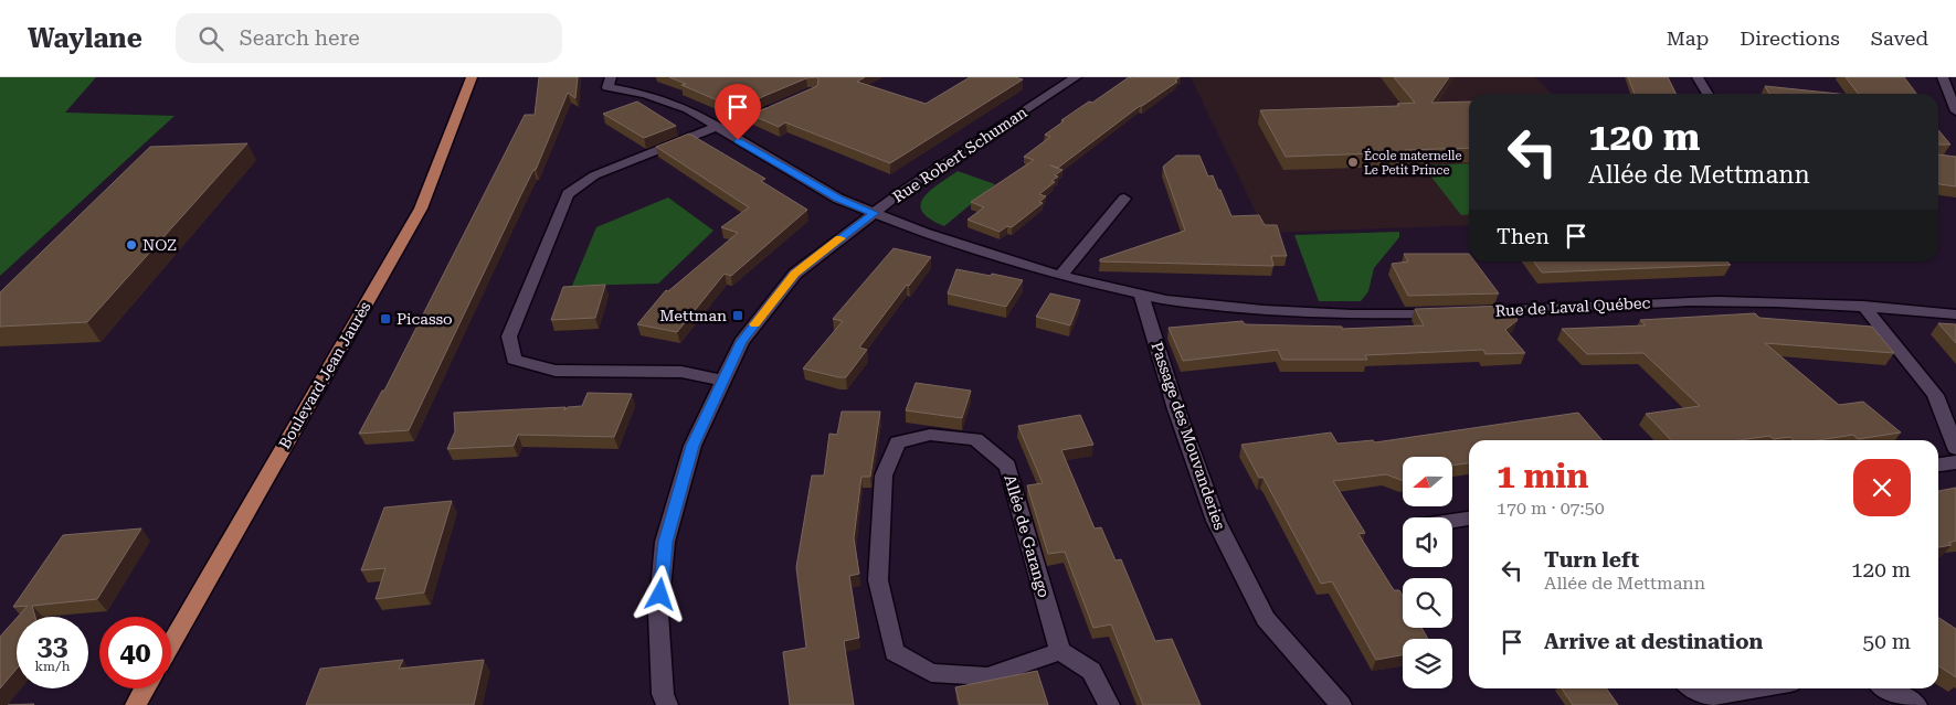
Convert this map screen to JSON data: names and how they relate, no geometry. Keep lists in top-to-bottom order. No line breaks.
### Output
{"streets":{"main road":["Boulevard Jean Jaurès"],"street":["Rue Robert Schuman","Rue de Laval Québec","Passage des Mouvanderies","Allée de Garango"]},"places":{"other":["École maternelle Le Petit Prince","NOZ"],"transit":["Mettman","Picasso"]},"north":"left","page":{"header":"Waylane","search":"Search here","nav":["Map","Directions","Saved"],"turn":["120 m","Allée de Mettmann"],"then":"Then","heading":["1 min","170 m · 07:50"],"list":[{"name":"Turn left","note":"Allée de Mettmann","value":"120 m"},{"name":"Arrive at destination","value":"50 m"}],"speed":"33 km/h","limit":"40"}}
